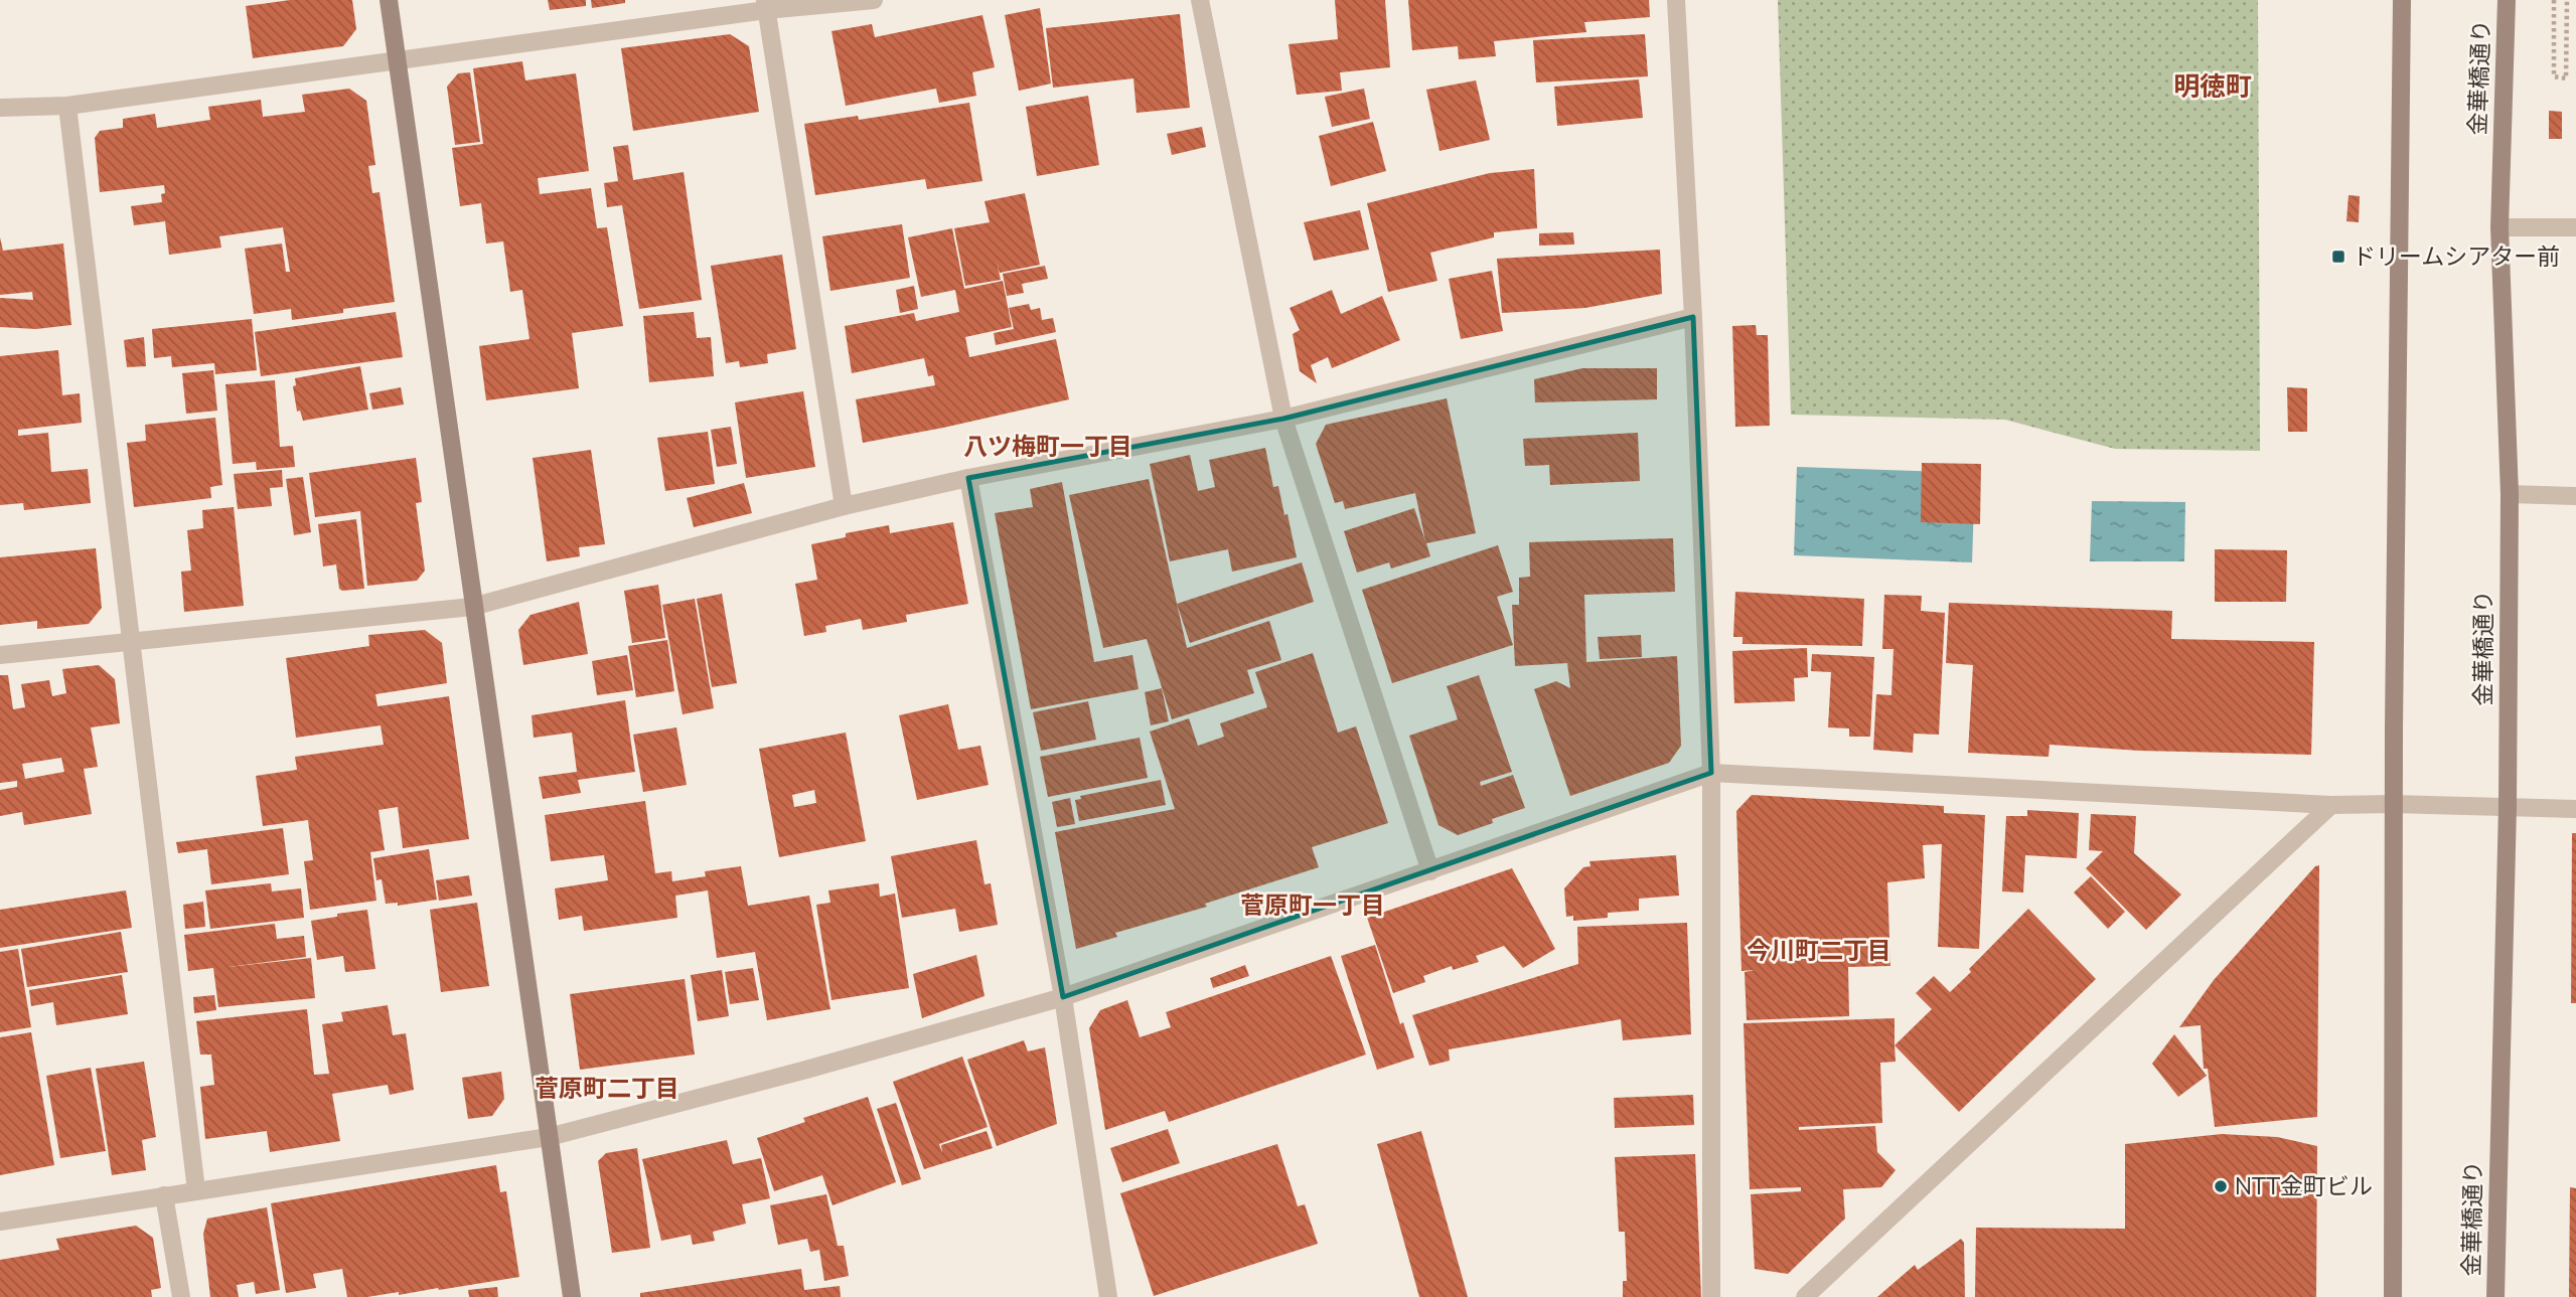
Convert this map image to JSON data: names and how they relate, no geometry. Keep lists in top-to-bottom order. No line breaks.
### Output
{"streets":{"main road":["金華橋通り"]},"districts":["明徳町","八ツ梅町一丁目","菅原町一丁目","今川町二丁目","菅原町二丁目"],"places":{"transit":["ドリームシアター前"],"other":["NTT金町ビル"]}}
